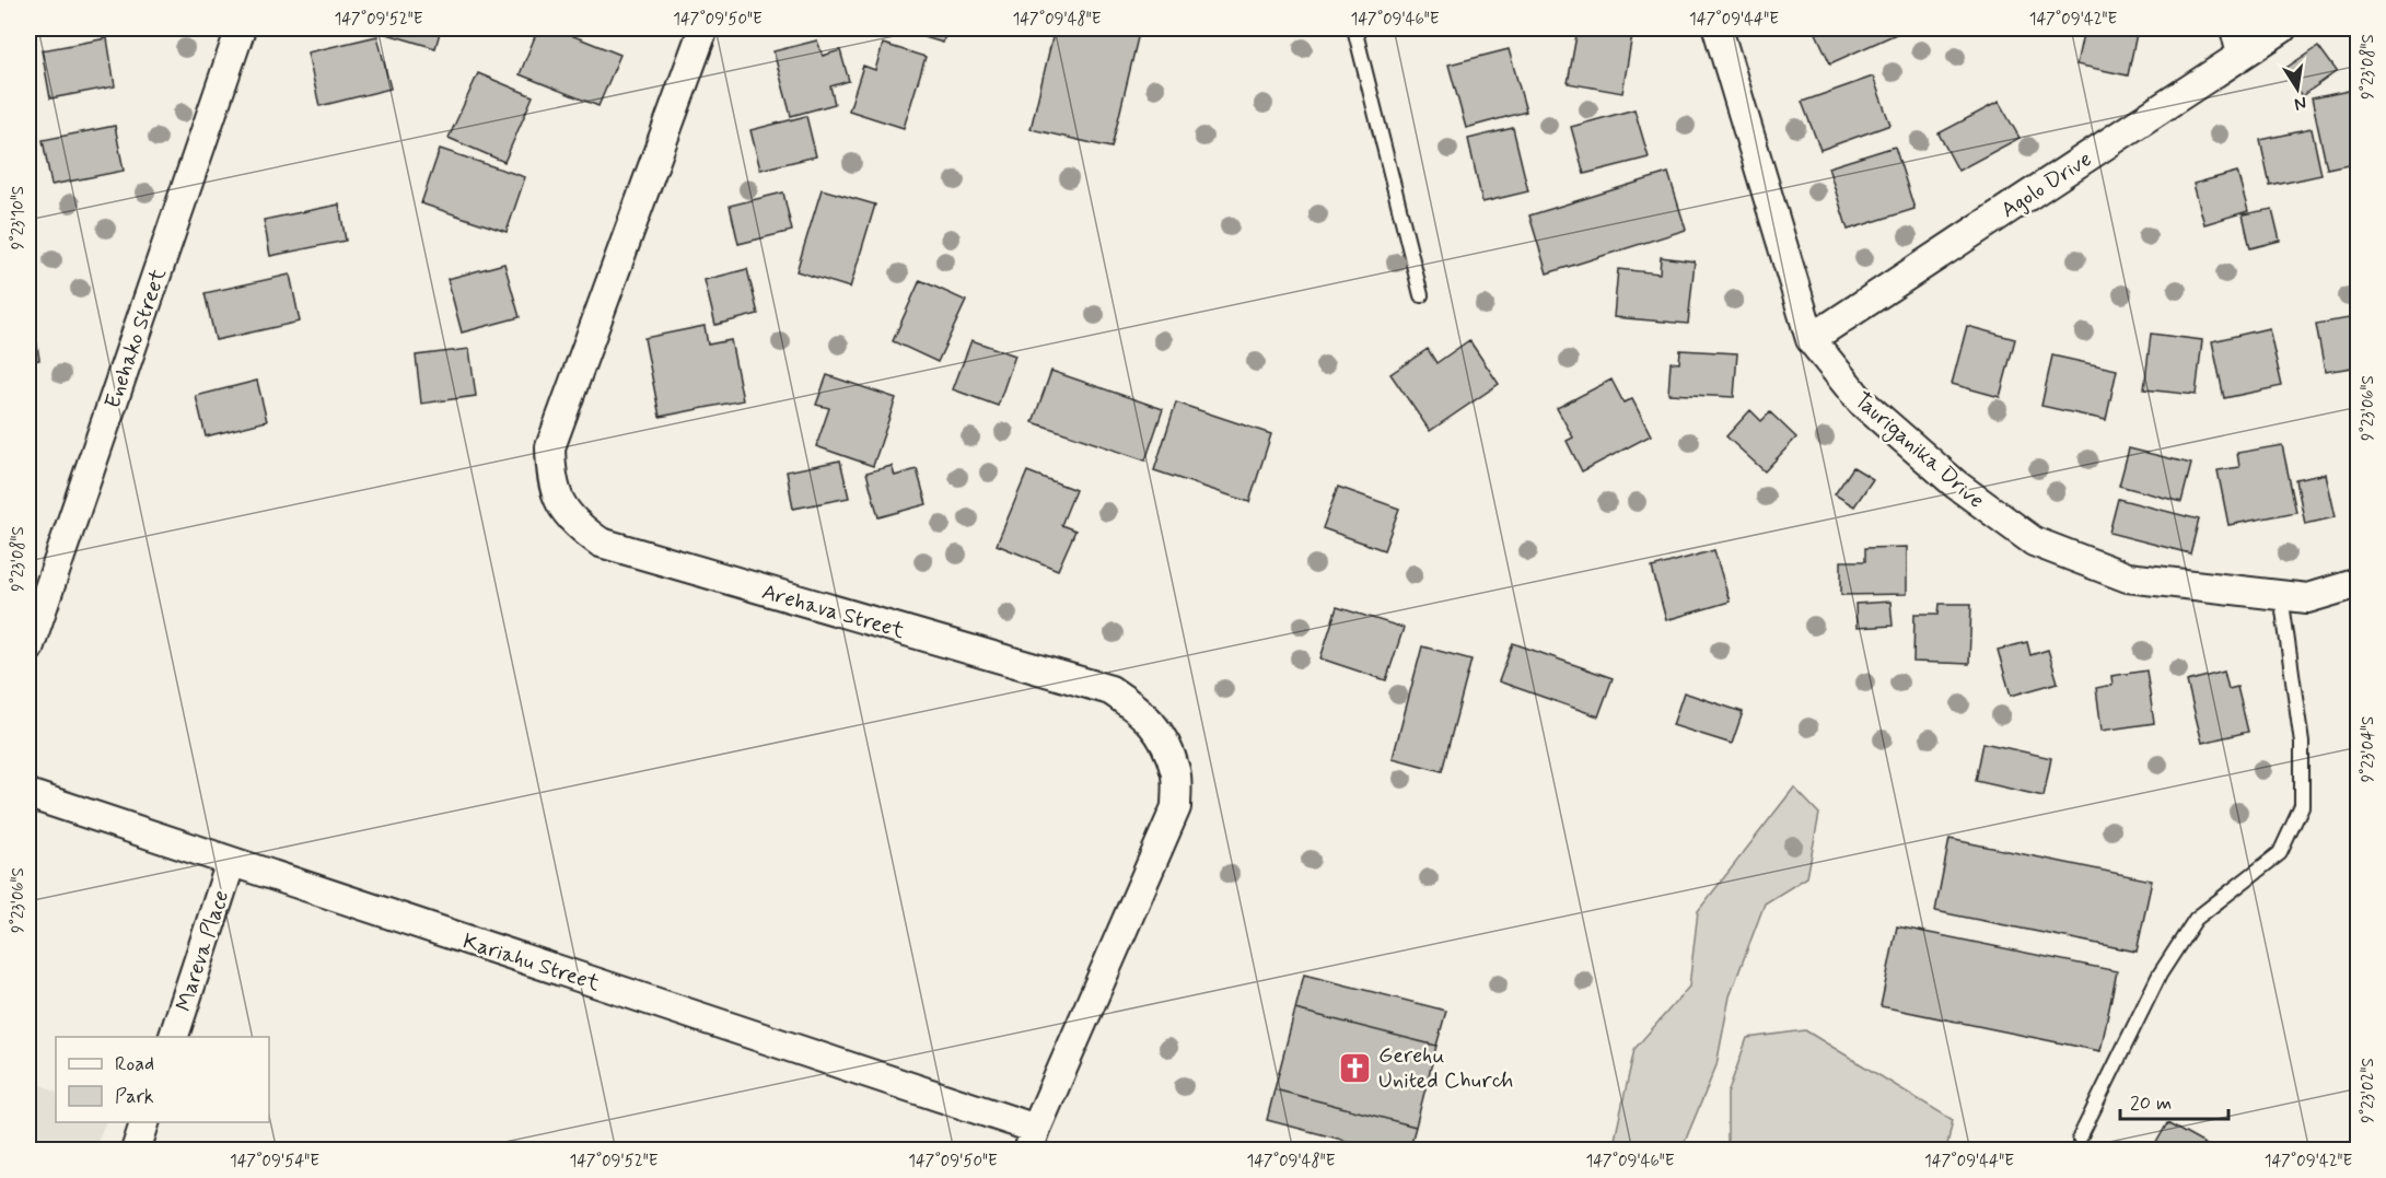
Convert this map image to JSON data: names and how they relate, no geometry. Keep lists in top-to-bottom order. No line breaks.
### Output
{"streets":{"street":["Agolo Drive","Enehako Street","Tauriganika Drive","Arehava Street","Mareva Place","Kariahu Street"]},"crossings":[["Agolo Drive","Tauriganika Drive"],["Arehava Street","Kariahu Street"],["Mareva Place","Kariahu Street"]],"places":{"church":["Gerehu United Church"]},"legend":["Road","Park"],"scale_bar":"20 m","north":"bottom","coordinates":["147°09'52\"E","147°09'50\"E","147°09'48\"E","147°09'46\"E","147°09'44\"E","147°09'42\"E","9°23'08\"S","9°23'10\"S","9°23'06\"S","9°23'04\"S","9°23'02\"S","147°09'54\"E"]}
